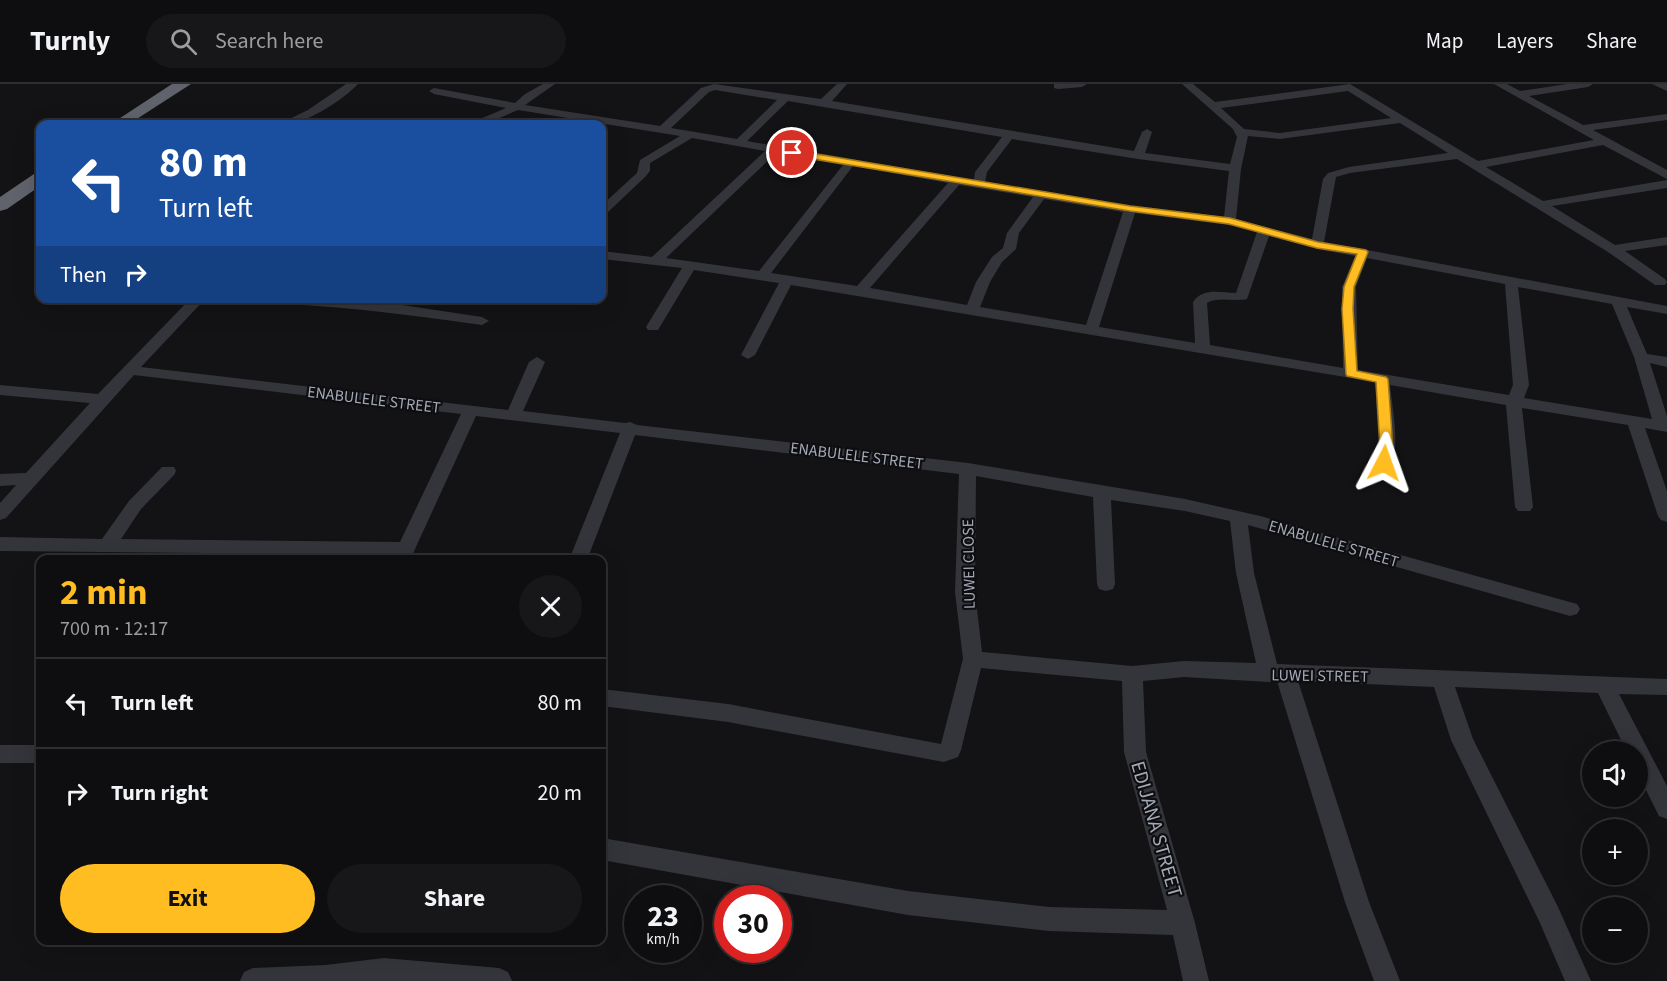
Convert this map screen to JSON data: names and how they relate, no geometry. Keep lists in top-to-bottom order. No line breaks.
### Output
{"streets":{"street":["ENABULELE STREET","LUWEI CLOSE","LUWEI STREET","EDIJANA STREET"]},"crossings":[["ENABULELE STREET","LUWEI CLOSE"],["LUWEI CLOSE","LUWEI STREET"],["LUWEI STREET","EDIJANA STREET"]],"page":{"header":"Turnly","search":"Search here","nav":["Map","Layers","Share"],"turn":["80 m","Turn left"],"then":"Then","heading":["2 min","700 m · 12:17"],"list":[{"name":"Turn left","value":"80 m"},{"name":"Turn right","value":"20 m"}],"map_buttons":["+","−"],"buttons":["Exit","Share"],"speed":"23 km/h","limit":"30"}}
